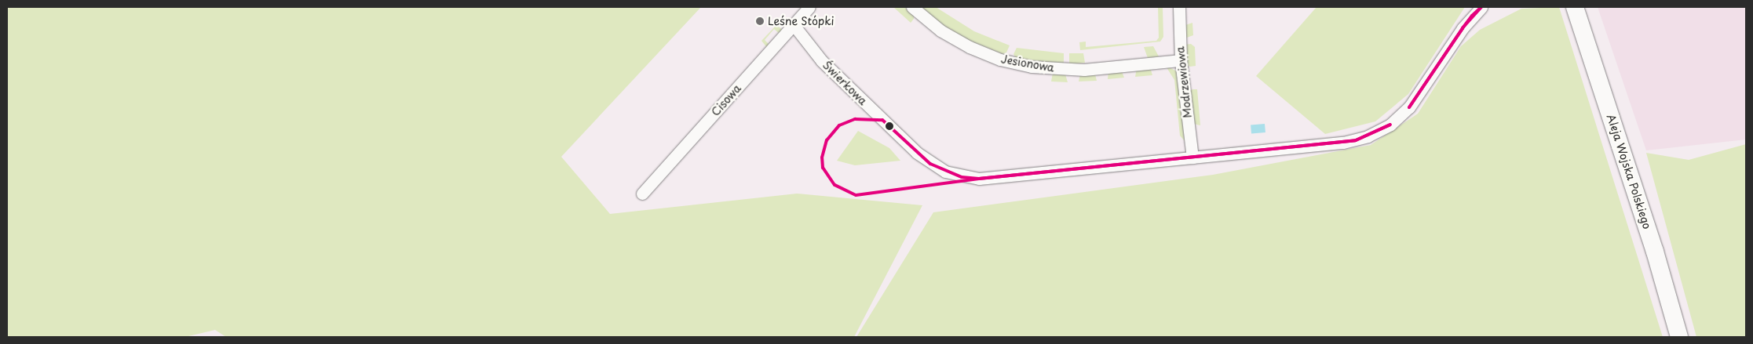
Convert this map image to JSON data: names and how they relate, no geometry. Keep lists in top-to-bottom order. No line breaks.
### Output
{"streets":{"main road":["Aleja Wojska Polskiego"],"street":["Jesionowa","Modrzewiowa","Świerkowa","Cisowa"]},"crossings":[["Jesionowa","Modrzewiowa"],["Modrzewiowa","Świerkowa"],["Świerkowa","Cisowa"]],"places":["Leśne Stópki"]}
